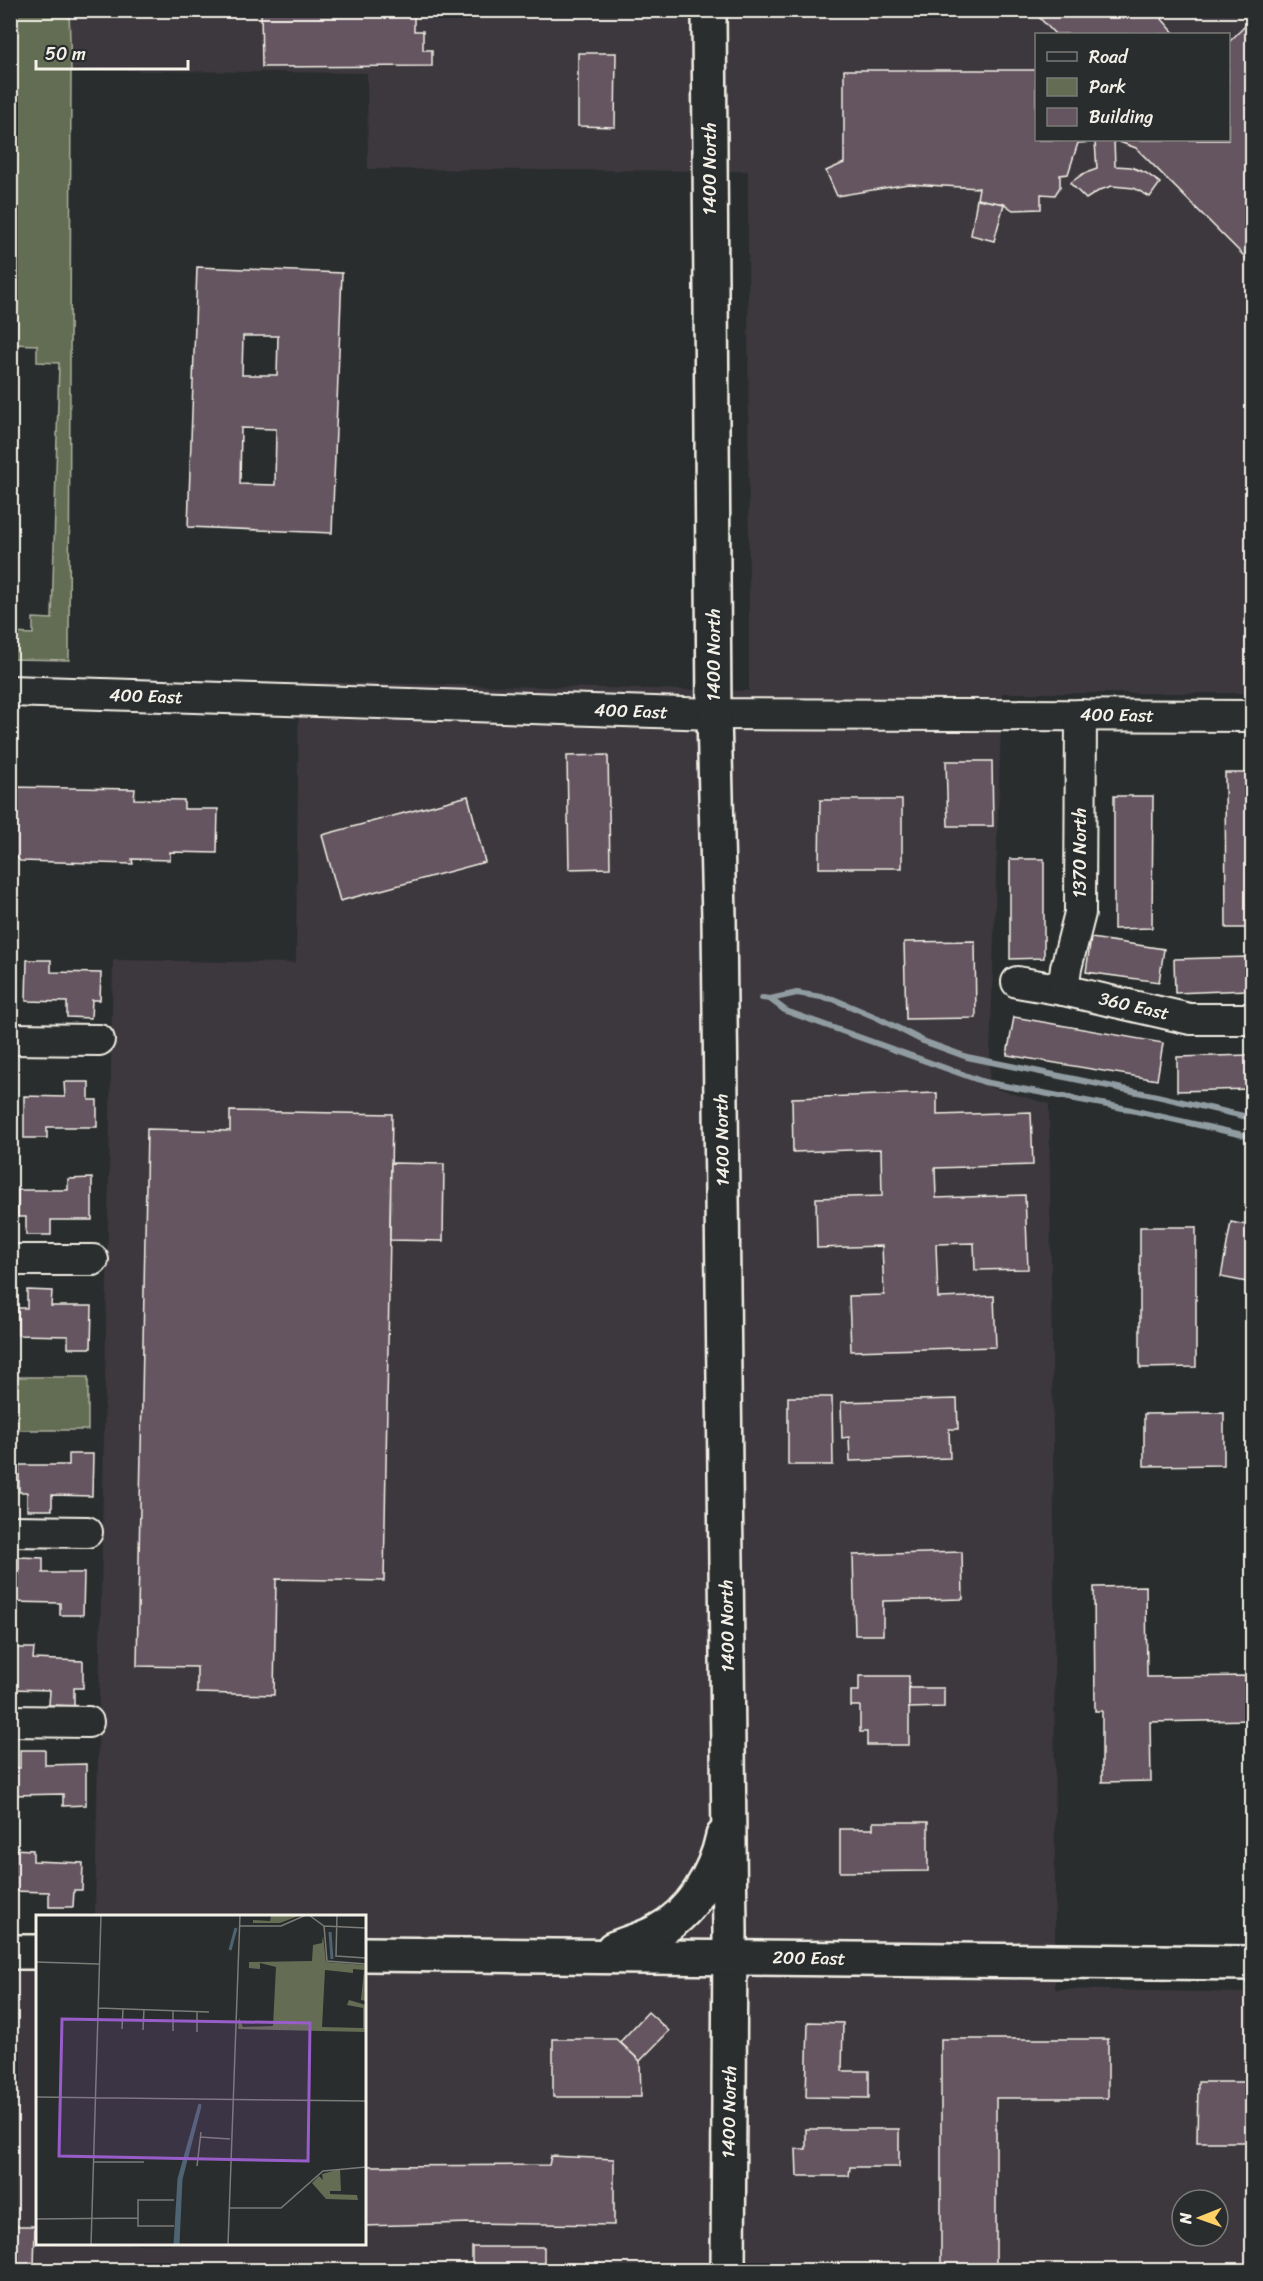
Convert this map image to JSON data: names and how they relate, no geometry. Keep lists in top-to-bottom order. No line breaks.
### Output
{"streets":{"main road":["1400 North","200 East"],"street":["400 East","1370 North","360 East"]},"crossings":[["1400 North","400 East"],["1400 North","200 East"],["400 East","1370 North"],["1370 North","360 East"]],"legend":["Road","Park","Building"],"scale_bar":"50 m","north":"left"}
